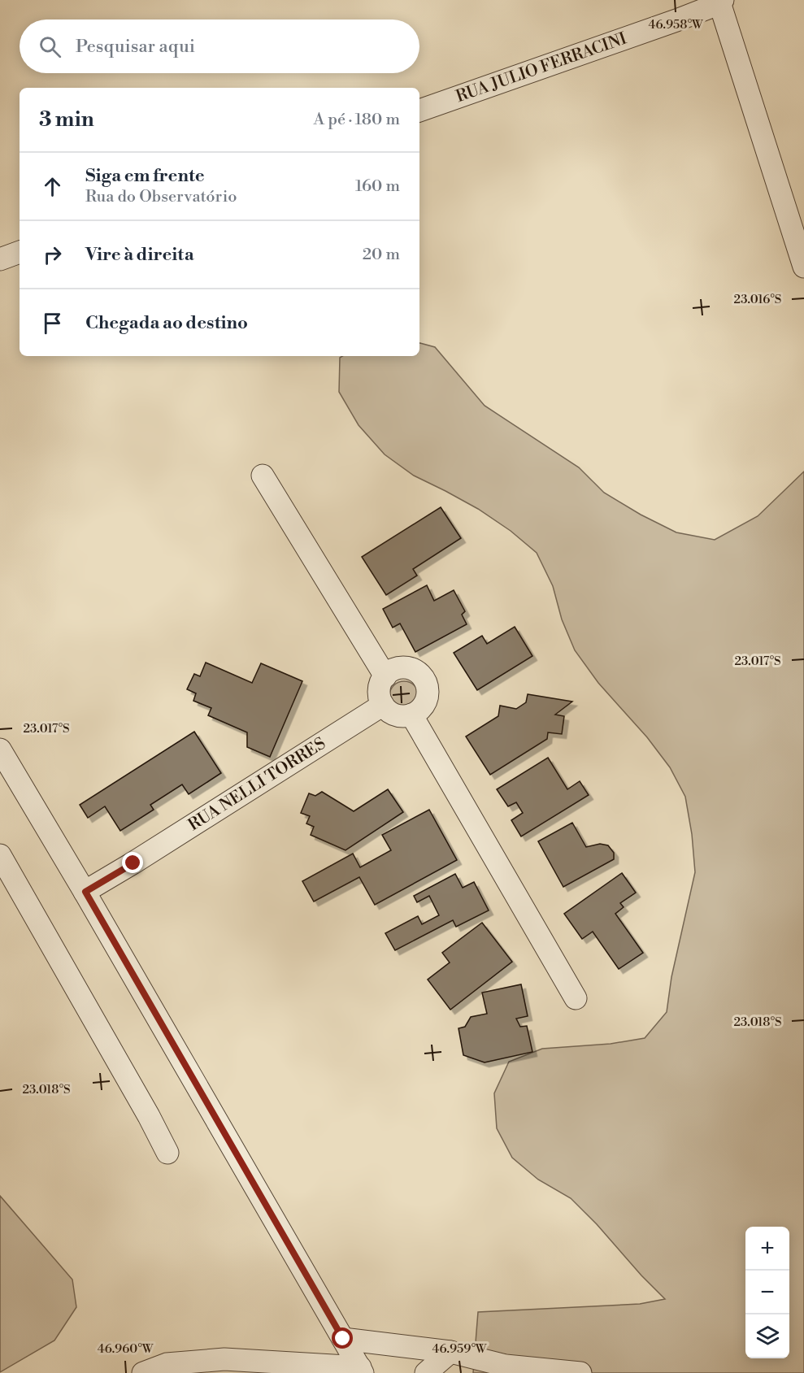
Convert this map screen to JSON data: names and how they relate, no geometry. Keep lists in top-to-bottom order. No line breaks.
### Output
{"streets":{"street":["RUA JULIO FERRACINI","RUA NELLI TORRES"]},"page":{"search":"Pesquisar aqui","heading":["3 min","A pé · 180 m"],"list":[["Siga em frente","Rua do Observatório","160 m"],["Vire à direita","20 m"],"Chegada ao destino"],"map_buttons":["+","−"]},"coordinates":["46.958°W","23.016°S","23.017°S","23.018°S","46.960°W","46.959°W"]}
